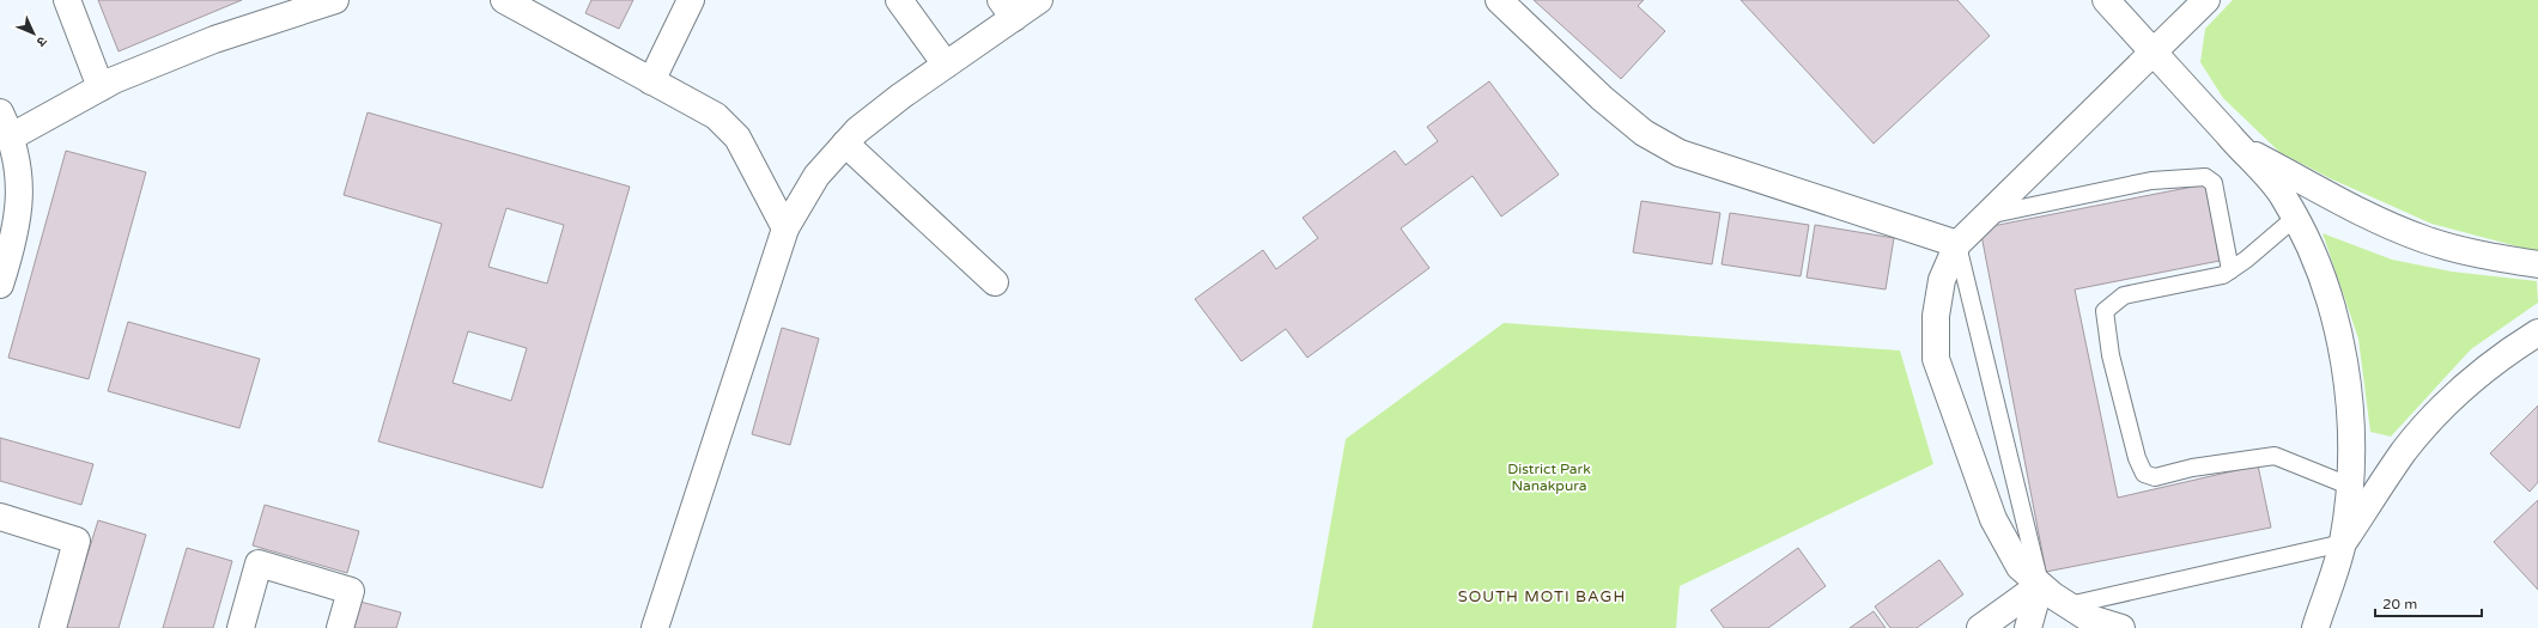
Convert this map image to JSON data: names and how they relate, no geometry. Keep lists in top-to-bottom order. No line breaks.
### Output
{"districts":["SOUTH MOTI BAGH"],"parks":["District Park Nanakpura"],"scale_bar":"20 m","north":"bottom right"}
